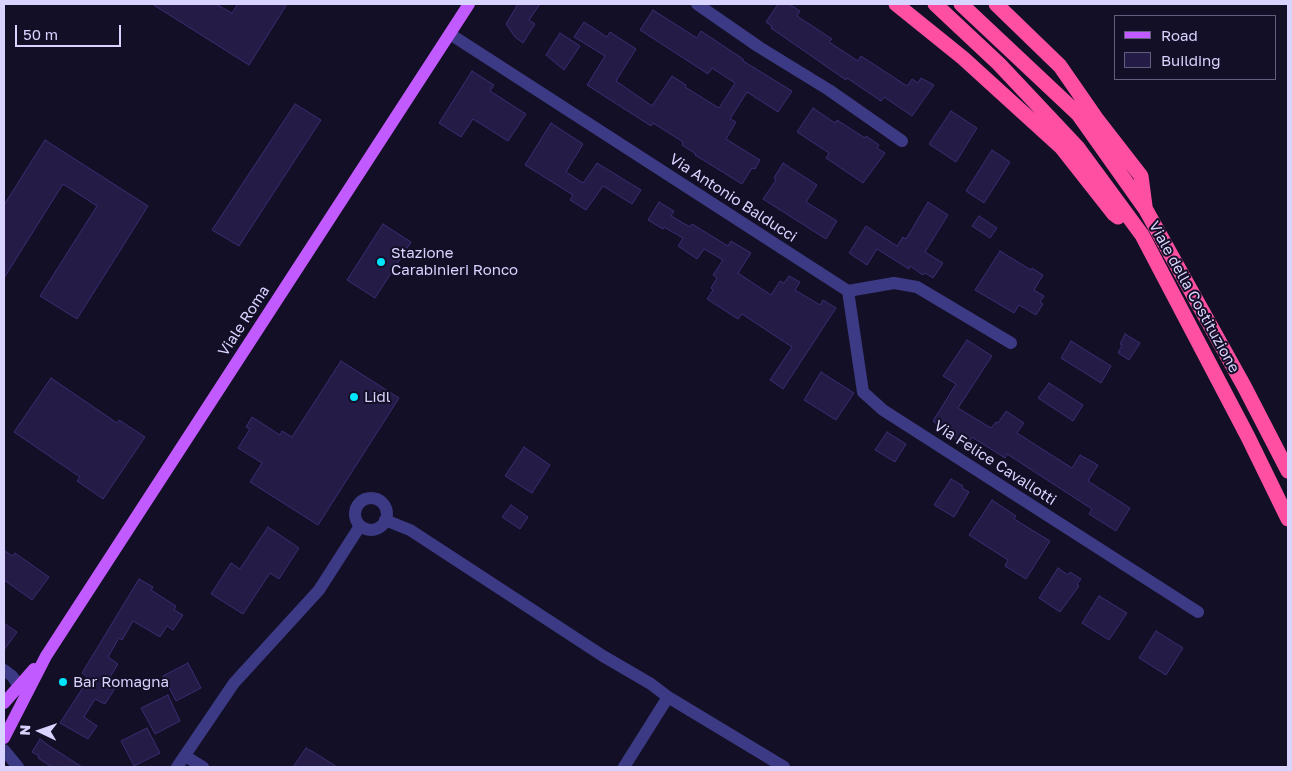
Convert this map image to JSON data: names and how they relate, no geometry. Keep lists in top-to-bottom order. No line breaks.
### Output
{"streets":{"highway":["Viale della Costituzione"],"main road":["Viale Roma"],"street":["Via Antonio Balducci","Via Felice Cavallotti"]},"crossings":[["Via Antonio Balducci","Viale Roma"],["Via Antonio Balducci","Via Felice Cavallotti"]],"places":["Stazione Carabinieri Ronco","Lidl","Bar Romagna"],"legend":["Road","Building"],"scale_bar":"50 m","north":"left"}
